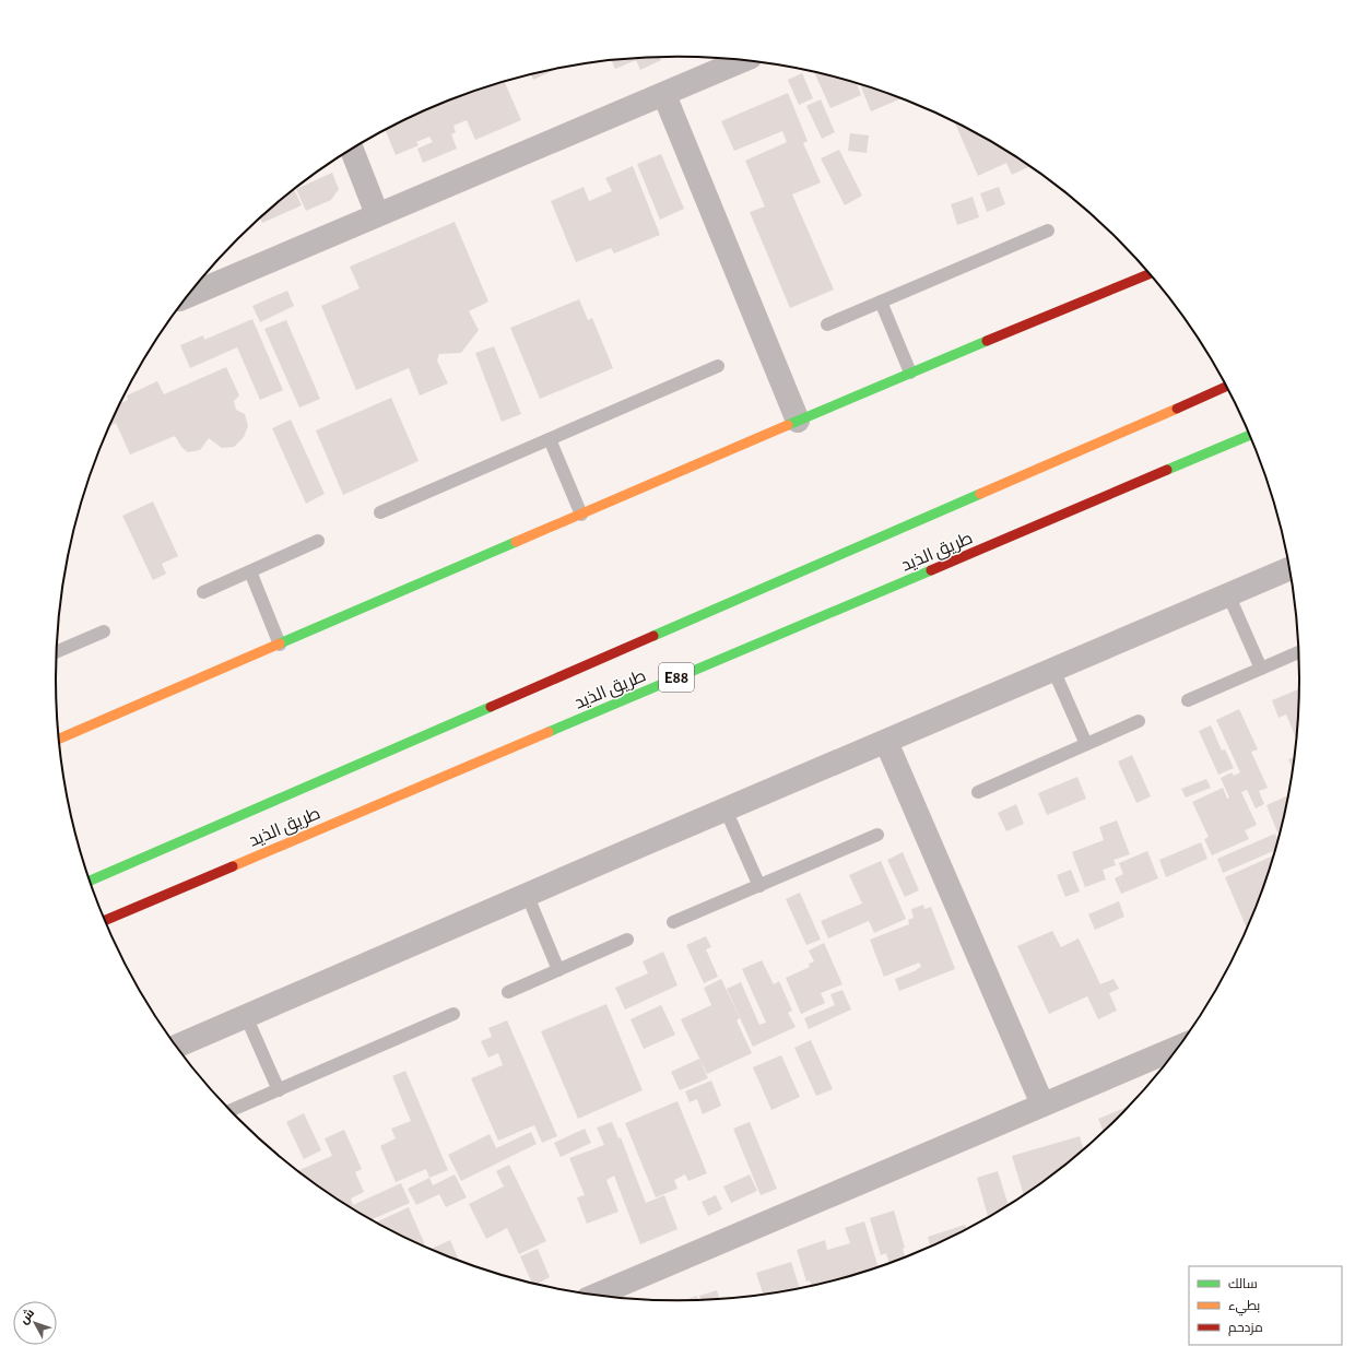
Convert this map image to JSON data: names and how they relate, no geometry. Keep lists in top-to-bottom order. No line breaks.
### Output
{"streets":{"main road":["طريق الذيد","E88"]},"legend":["سالك","بطيء","مزدحم"],"north":"top left"}
